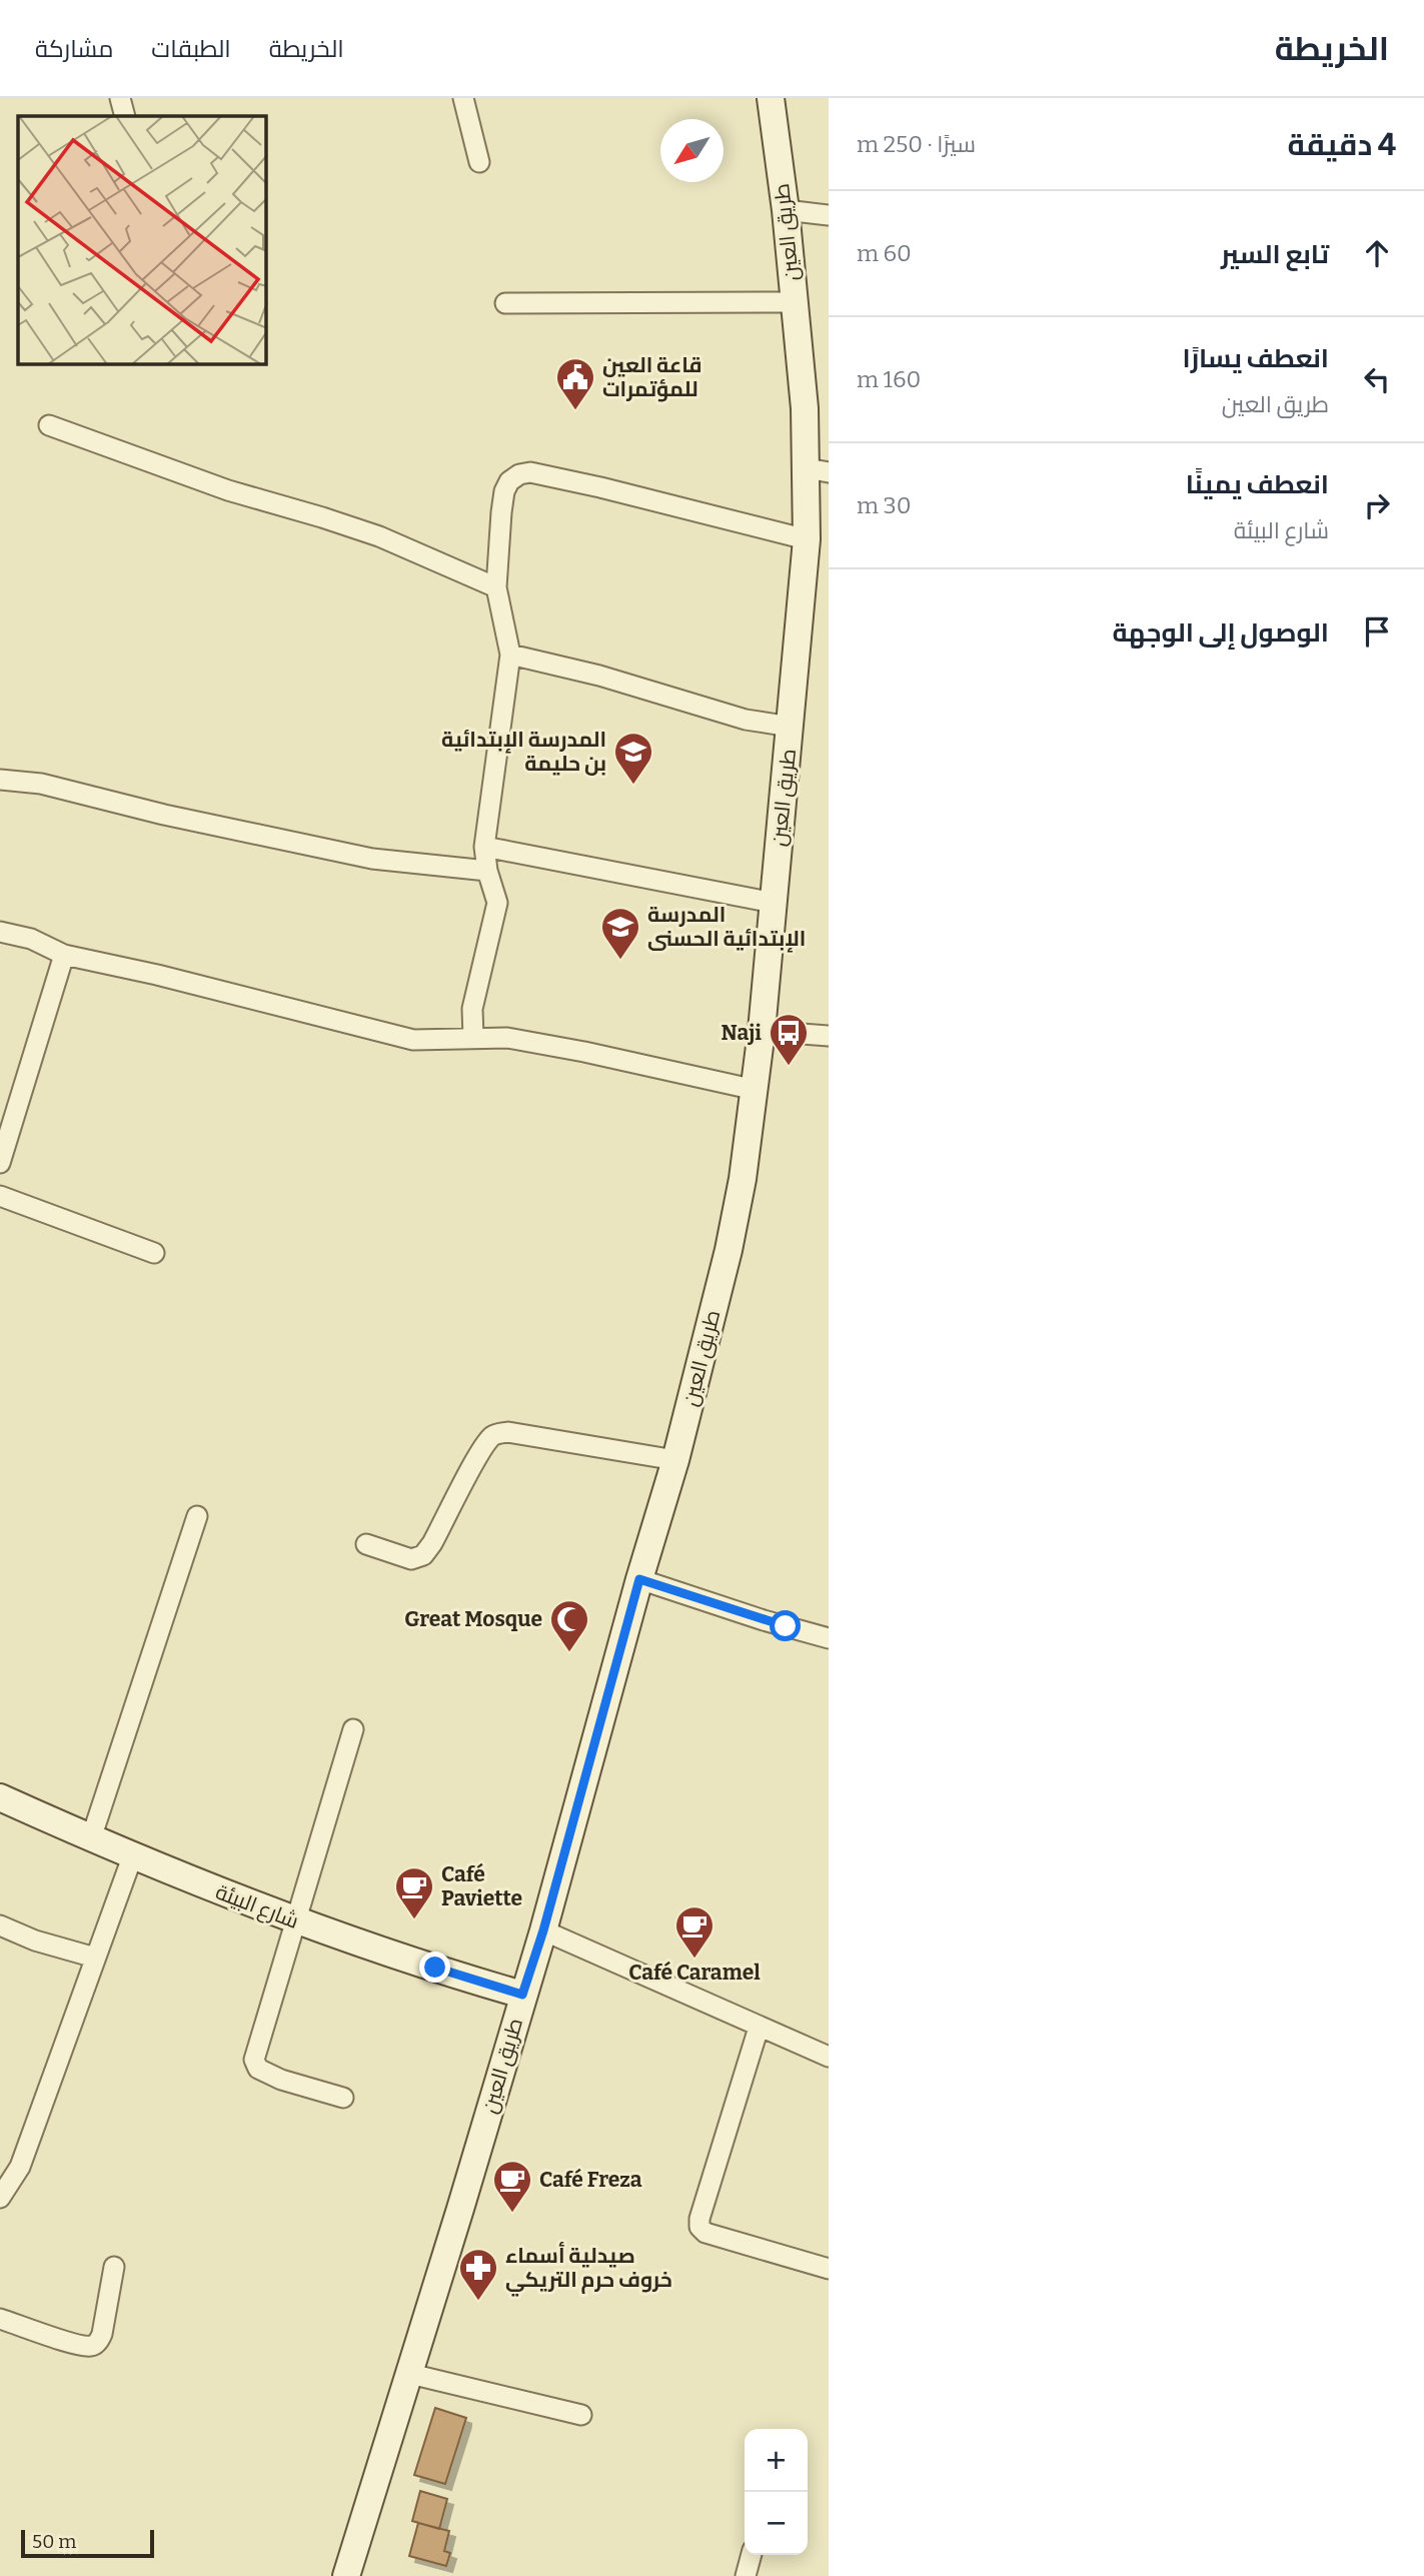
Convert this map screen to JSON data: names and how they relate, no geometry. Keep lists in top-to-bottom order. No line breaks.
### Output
{"streets":{"main road":["طريق العين","شارع البيئة"]},"crossings":[["طريق العين","شارع البيئة"]],"places":{"public building":["قاعة العين للمؤتمرات"],"school or university":["المدرسة الإبتدائية بن حليمة","المدرسة الإبتدائية الحسنى"],"bus stop":["Naji"],"mosque":["Great Mosque"],"cafe":["Café Paviette","Café Caramel","Café Freza"],"pharmacy":["صيدلية أسماء خروف حرم التريكي"]},"scale_bar":"50 m","north":"bottom left","page":{"header":"الخريطة","nav":["الخريطة","الطبقات","مشاركة"],"heading":["4 دقيقة","سيرًا · 250 m"],"list":[["تابع السير","60 m"],["انعطف يسارًا","طريق العين","160 m"],["انعطف يمينًا","شارع البيئة","30 m"],"الوصول إلى الوجهة"],"map_buttons":["+","−"],"scale":"50 m"}}
